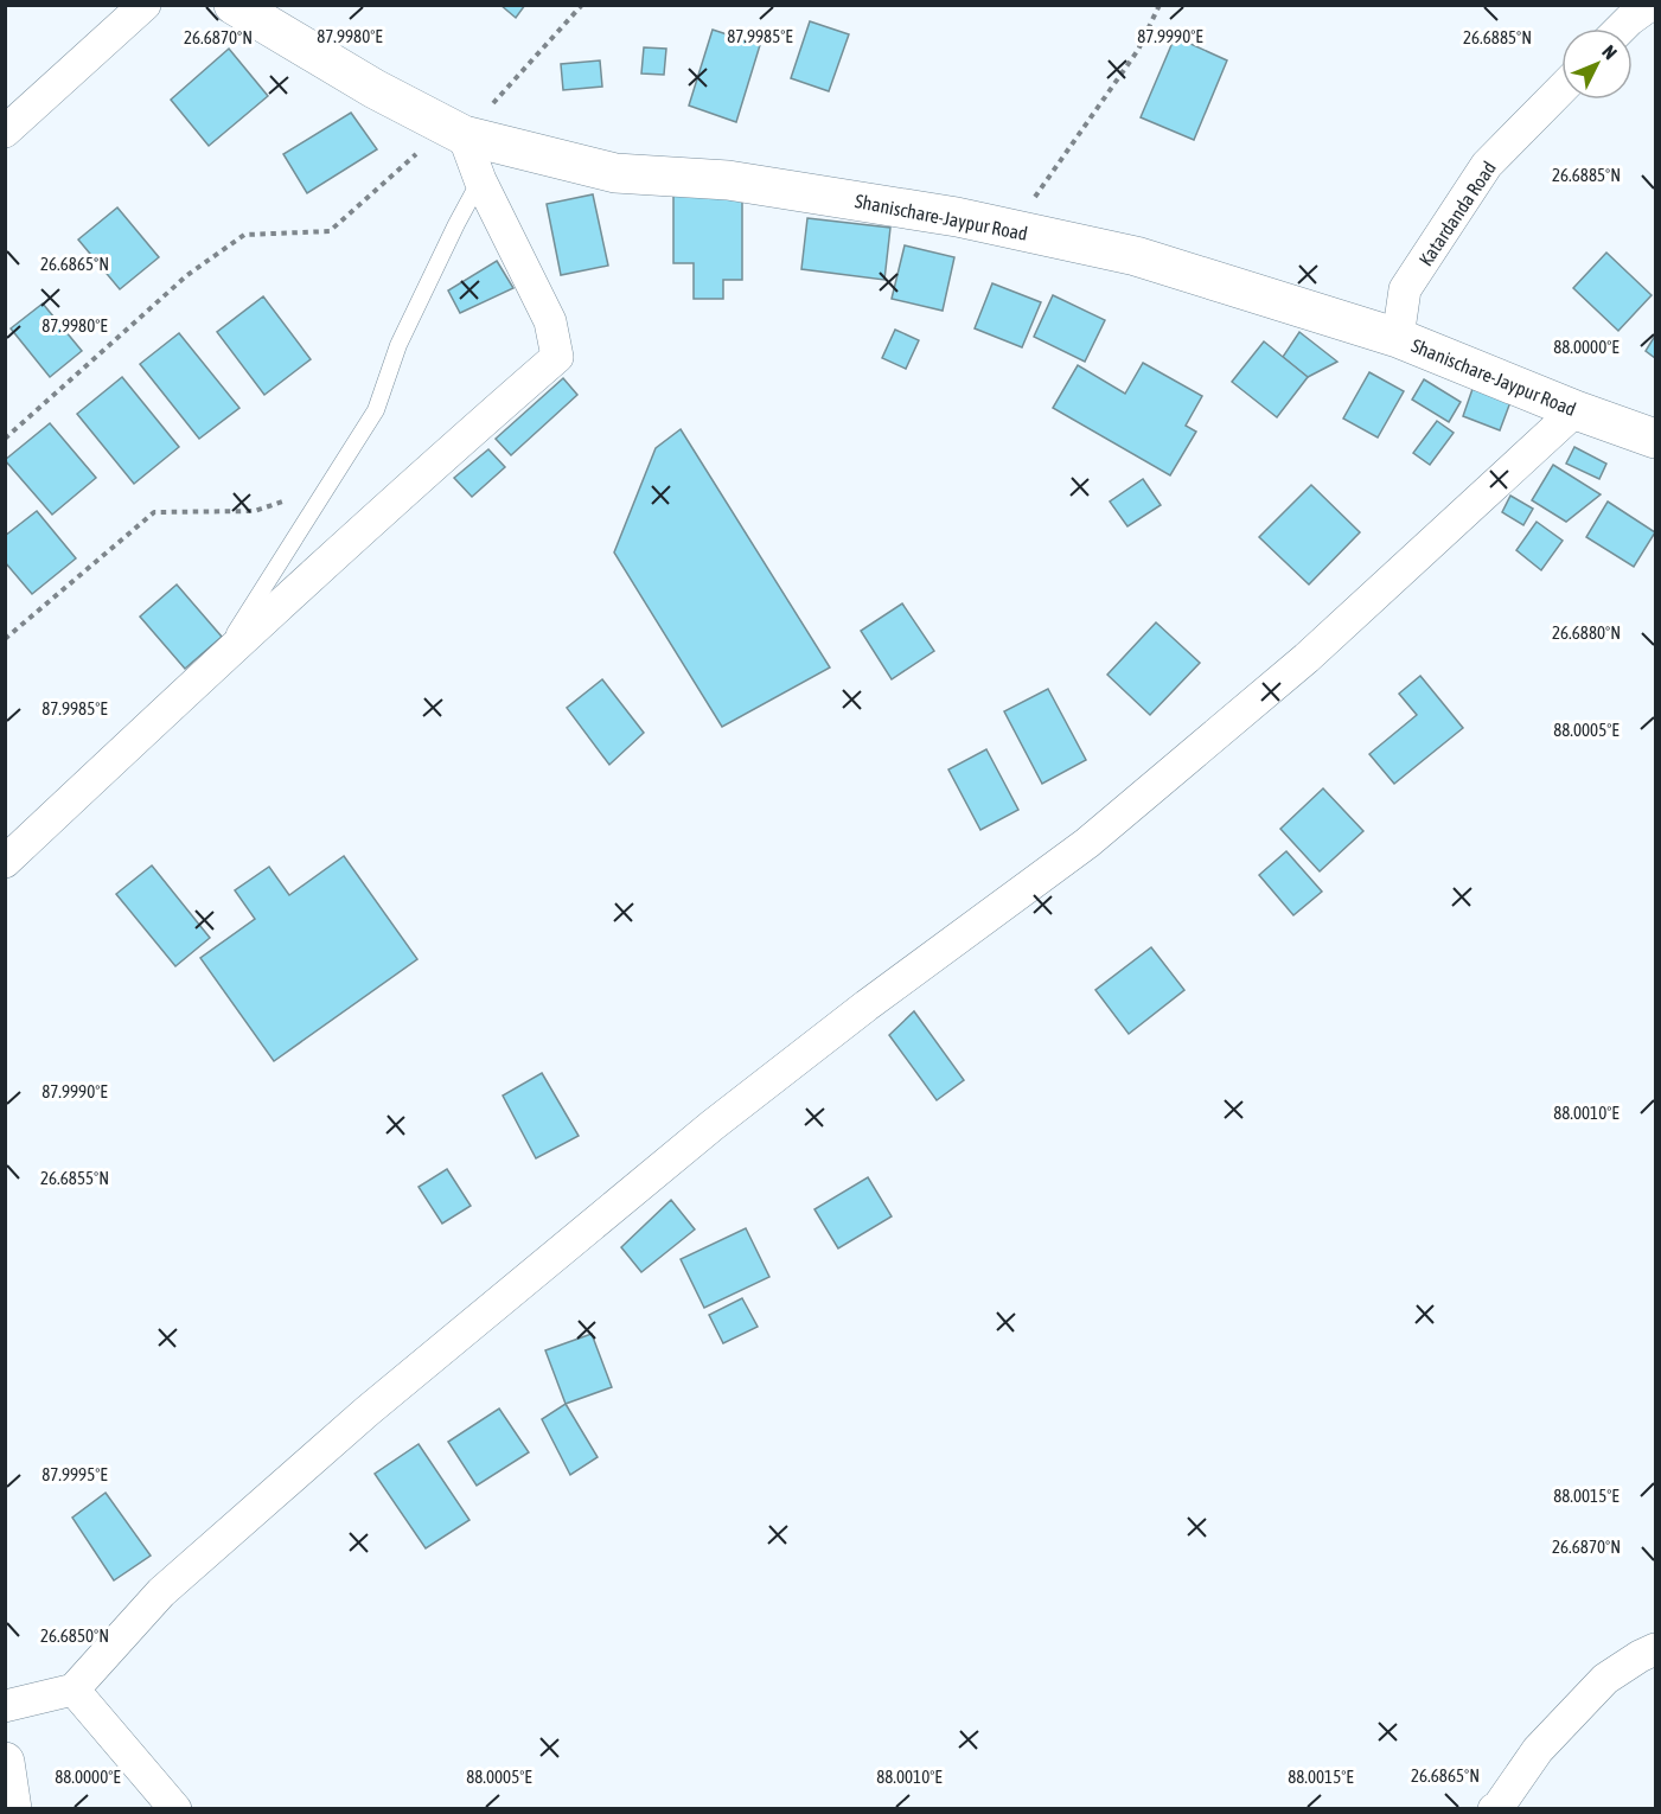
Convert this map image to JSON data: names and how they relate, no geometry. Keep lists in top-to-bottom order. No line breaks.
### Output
{"streets":{"street":["Katardanda Road","Shanischare-Jaypur Road"]},"crossings":[["Katardanda Road","Shanischare-Jaypur Road"]],"north":"top right","coordinates":["87.9985°E","87.9980°E","87.9990°E","26.6870°N","26.6885°N","26.6865°N","88.0000°E","26.6880°N","88.0005°E","88.0010°E","26.6855°N","87.9995°E","88.0015°E","26.6850°N"]}
